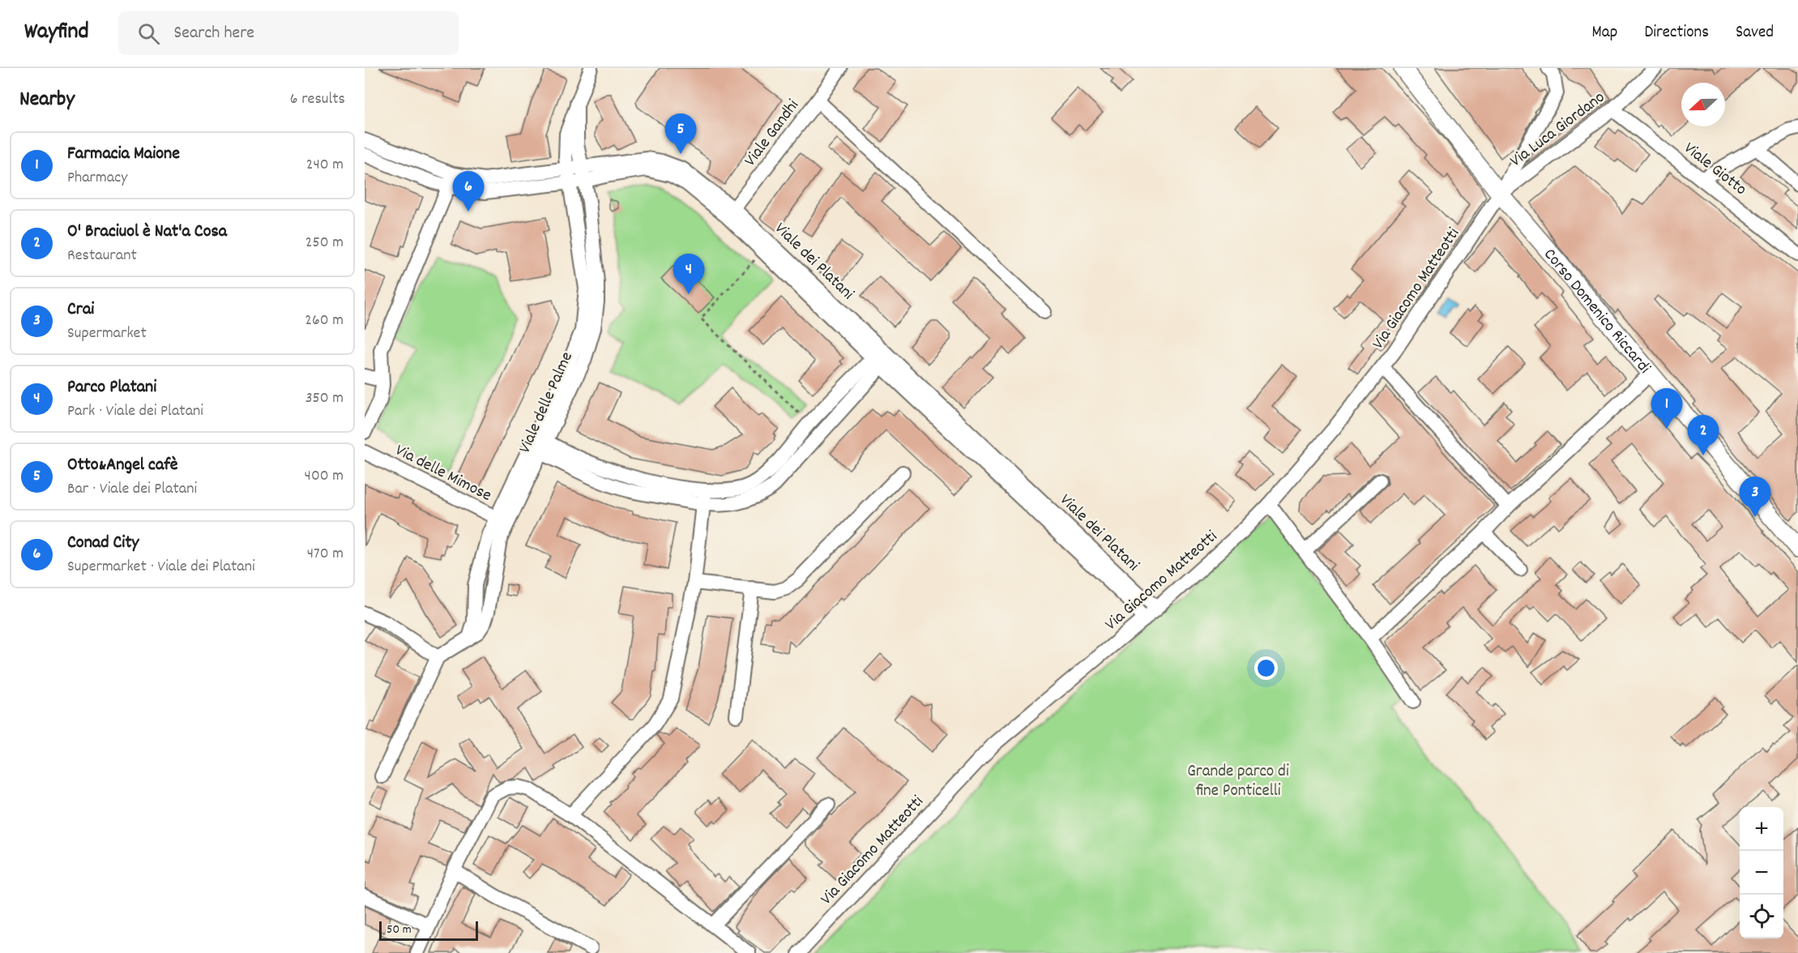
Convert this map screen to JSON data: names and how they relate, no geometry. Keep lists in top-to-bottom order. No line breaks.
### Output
{"streets":{"main road":["Corso Domenico Riccardi"],"street":["Via Luca Giordano","Viale Gandhi","Viale Giotto","Viale dei Platani","Via Giacomo Matteotti","Viale delle Palme","Via delle Mimose"]},"crossings":[["Via Luca Giordano","Viale Giotto"],["Via Luca Giordano","Via Giacomo Matteotti"],["Via Luca Giordano","Corso Domenico Riccardi"],["Viale Gandhi","Viale dei Platani"],["Viale dei Platani","Via Giacomo Matteotti"],["Viale dei Platani","Viale delle Palme"],["Via Giacomo Matteotti","Corso Domenico Riccardi"],["Viale delle Palme","Via delle Mimose"]],"parks":["Grande parco di fine Ponticelli"],"scale_bar":"50 m","north":"left","page":{"header":"Wayfind","search":"Search here","nav":["Map","Directions","Saved"],"heading":["Nearby","6 results"],"pins":["5","6","4","1","2","3"],"list":[{"mark":"1","name":"Farmacia Maione","note":"Pharmacy","value":"240 m"},{"mark":"2","name":"O' Braciuol è Nat'a Cosa","note":"Restaurant","value":"250 m"},{"mark":"3","name":"Crai","note":"Supermarket","value":"260 m"},{"mark":"4","name":"Parco Platani","note":"Park · Viale dei Platani","value":"350 m"},{"mark":"5","name":"Otto&Angel cafè","note":"Bar · Viale dei Platani","value":"400 m"},{"mark":"6","name":"Conad City","note":"Supermarket · Viale dei Platani","value":"470 m"}],"map_buttons":["+","−"],"scale":"50 m"}}
